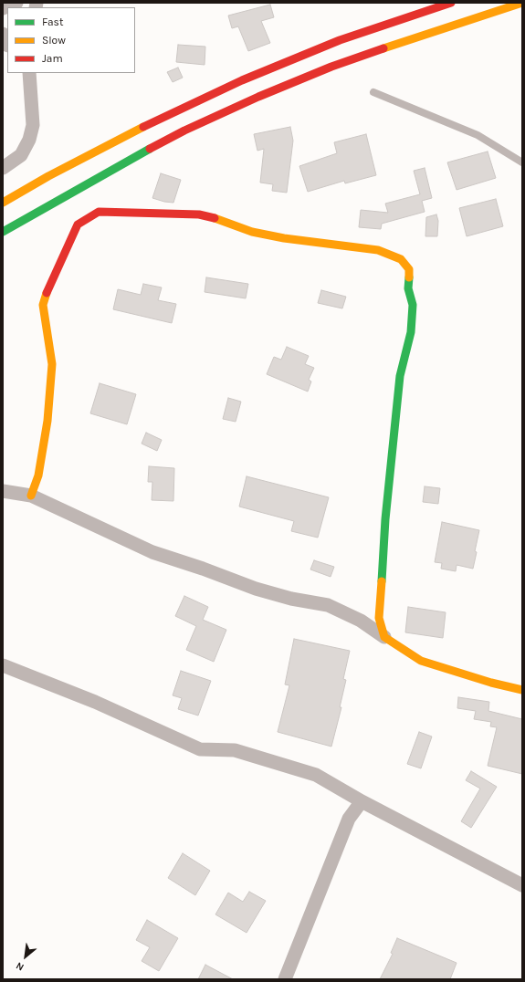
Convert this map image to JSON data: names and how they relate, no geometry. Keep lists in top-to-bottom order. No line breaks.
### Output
{"legend":["Fast","Slow","Jam"],"north":"bottom left"}
